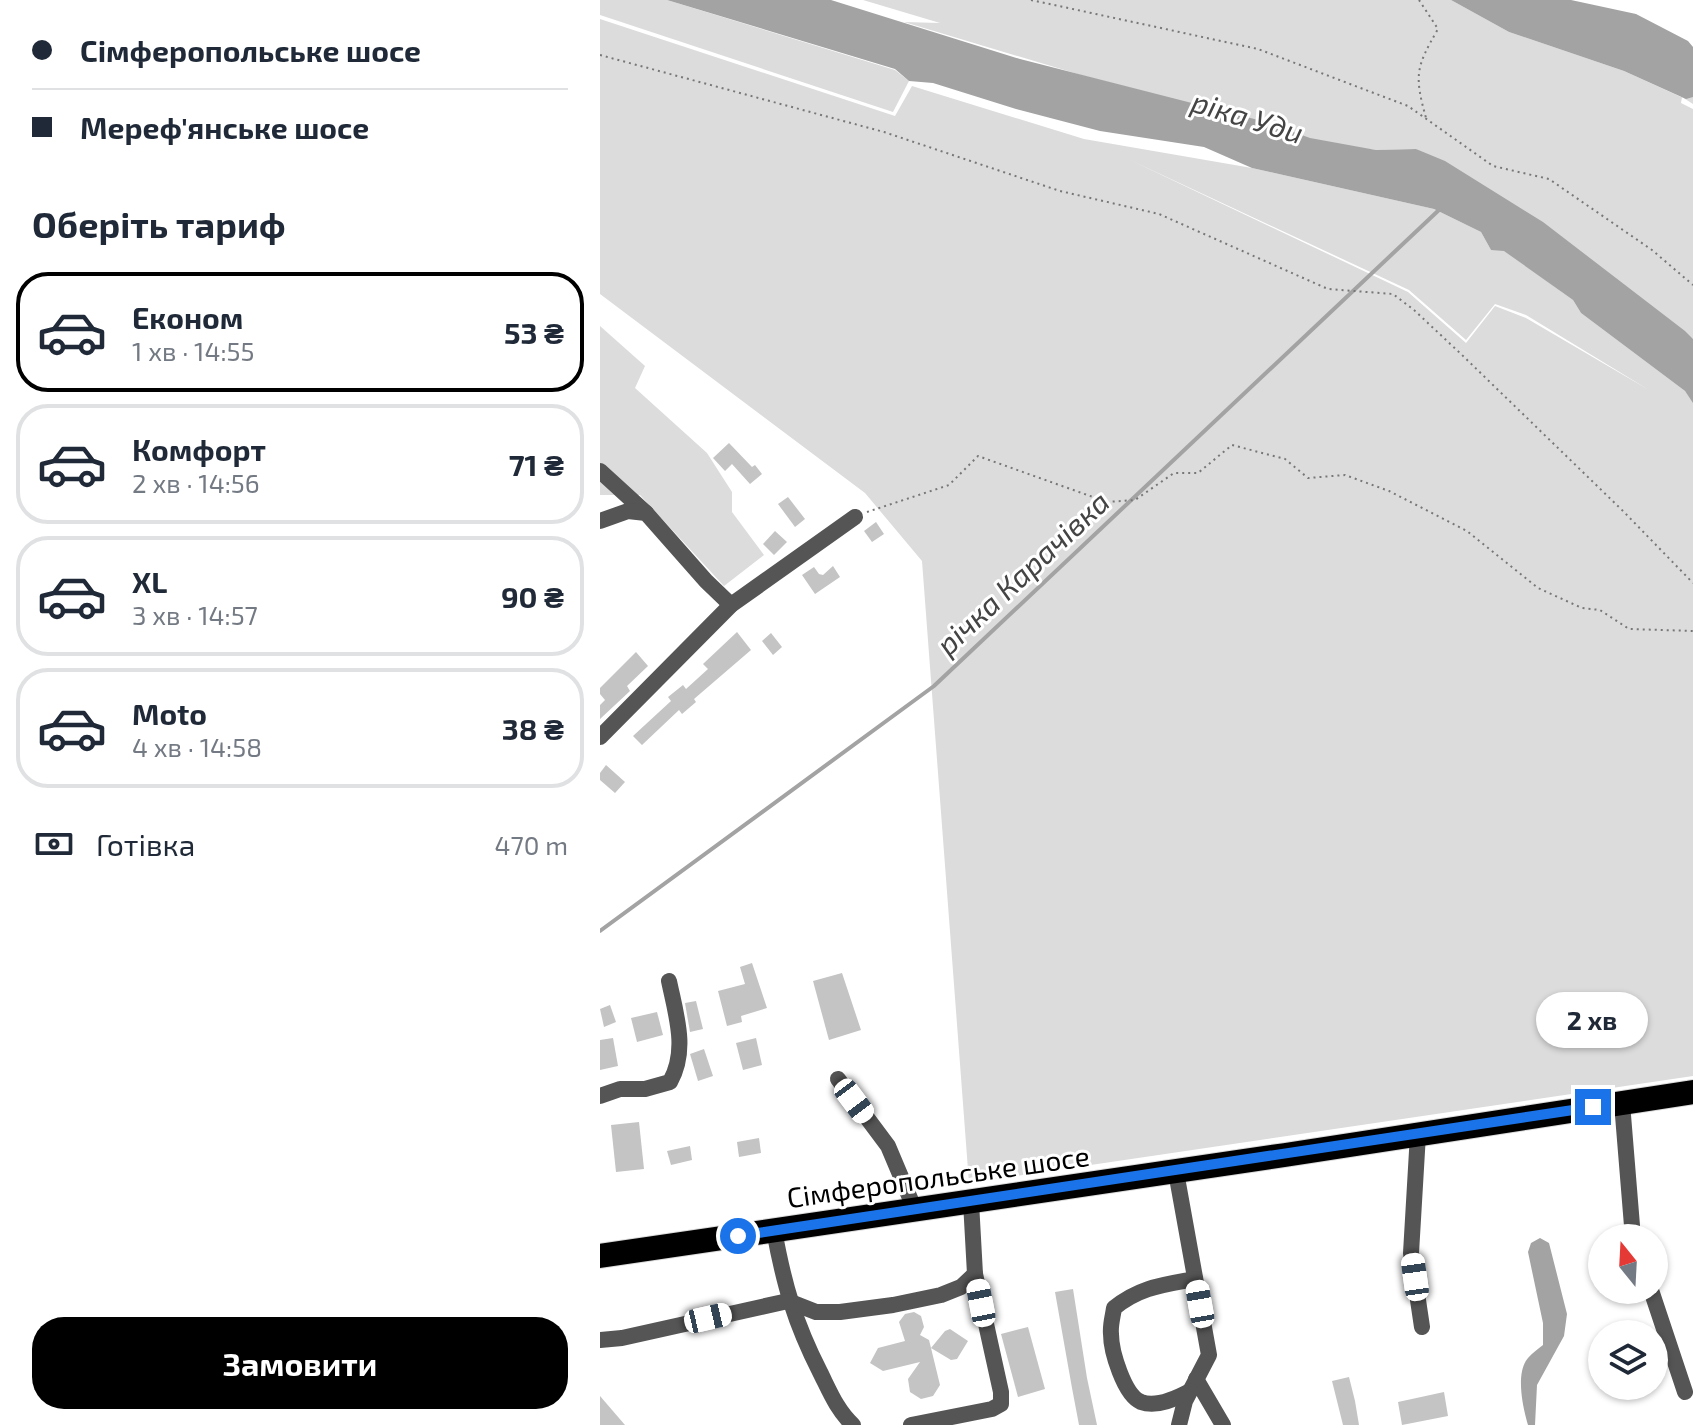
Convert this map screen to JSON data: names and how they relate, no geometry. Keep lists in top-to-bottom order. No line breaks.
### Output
{"streets":{"highway":["Сімферопольське шосе"]},"water":["ріка Уди","річка Карачівка"],"north":"top","page":{"banner":["Сімферопольське шосе","Мереф'янське шосе"],"heading":"Оберіть тариф","list":[{"name":"Економ","note":"1 хв · 14:55","value":"53 ₴"},{"name":"Комфорт","note":"2 хв · 14:56","value":"71 ₴"},{"name":"XL","note":"3 хв · 14:57","value":"90 ₴"},{"name":"Moto","note":"4 хв · 14:58","value":"38 ₴"}],"pay":["Готівка","470 m"],"bubble":"2 хв","buttons":"Замовити"}}
